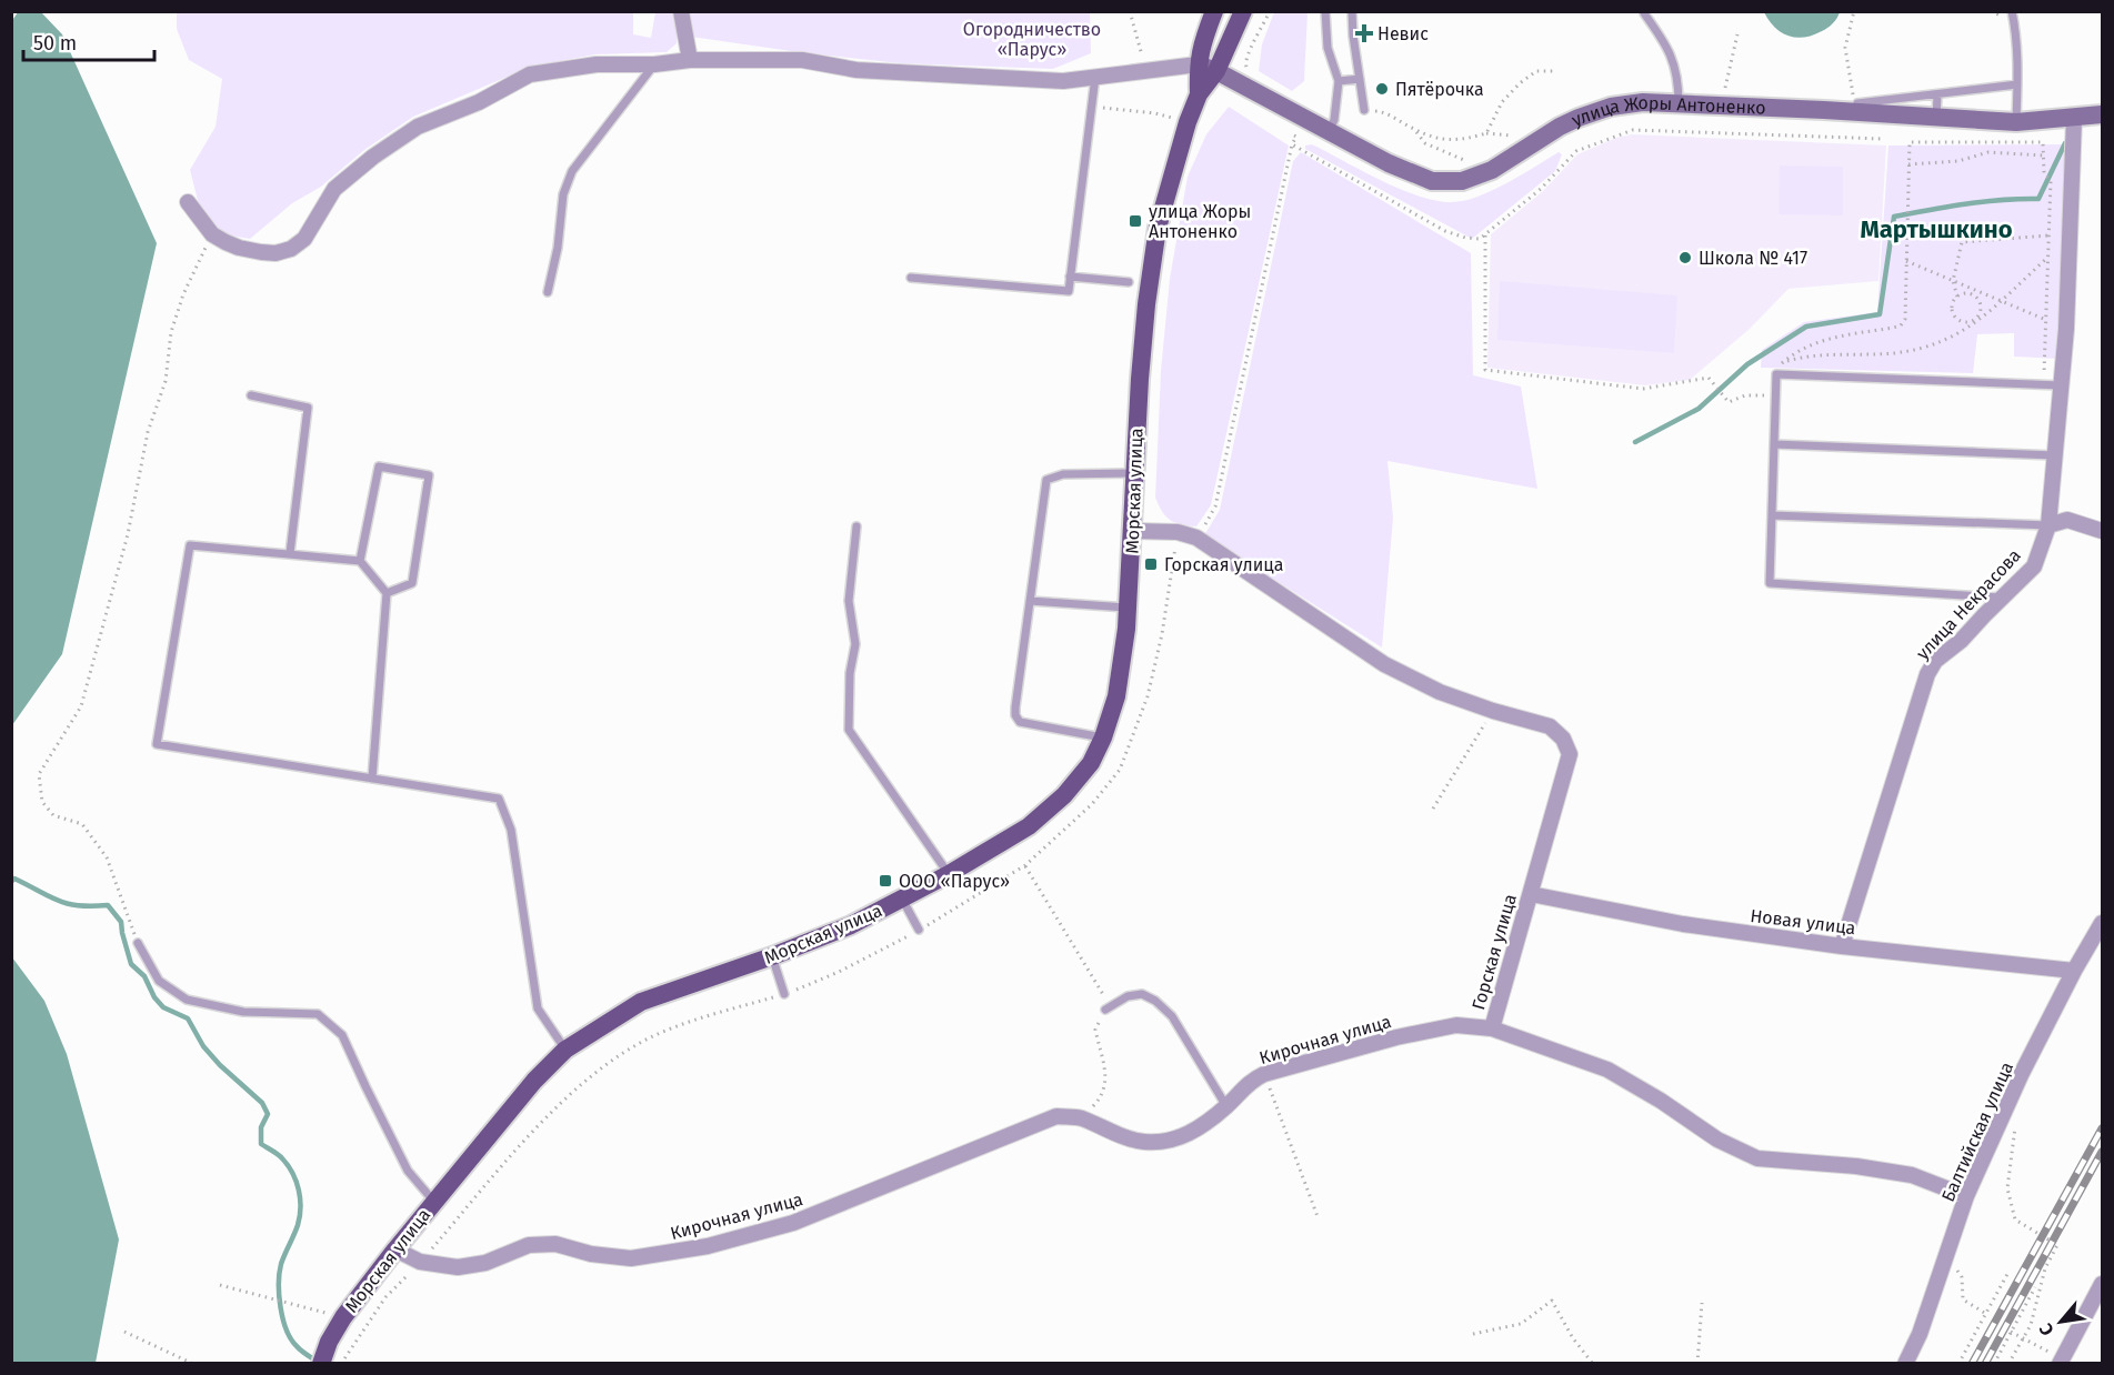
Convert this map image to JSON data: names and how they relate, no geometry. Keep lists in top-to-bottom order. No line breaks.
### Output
{"streets":{"main road":["улица Жоры Антоненко","Морская улица"],"street":["улица Некрасова","Новая улица","Горская улица","Кирочная улица","Балтийская улица"]},"crossings":[["улица Жоры Антоненко","Морская улица"],["улица Жоры Антоненко","улица Некрасова"],["Морская улица","Горская улица"],["Морская улица","Кирочная улица"],["улица Некрасова","Новая улица"],["Новая улица","Горская улица"],["Новая улица","Балтийская улица"],["Горская улица","Кирочная улица"],["Кирочная улица","Балтийская улица"]],"districts":["Мартышкино"],"parks":["Огородничество «Парус»"],"places":{"health":["Невис"],"other":["Пятёрочка","Школа № 417"],"transit":["улица Жоры Антоненко","Горская улица","ООО «Парус»"]},"scale_bar":"50 m","north":"bottom left"}
